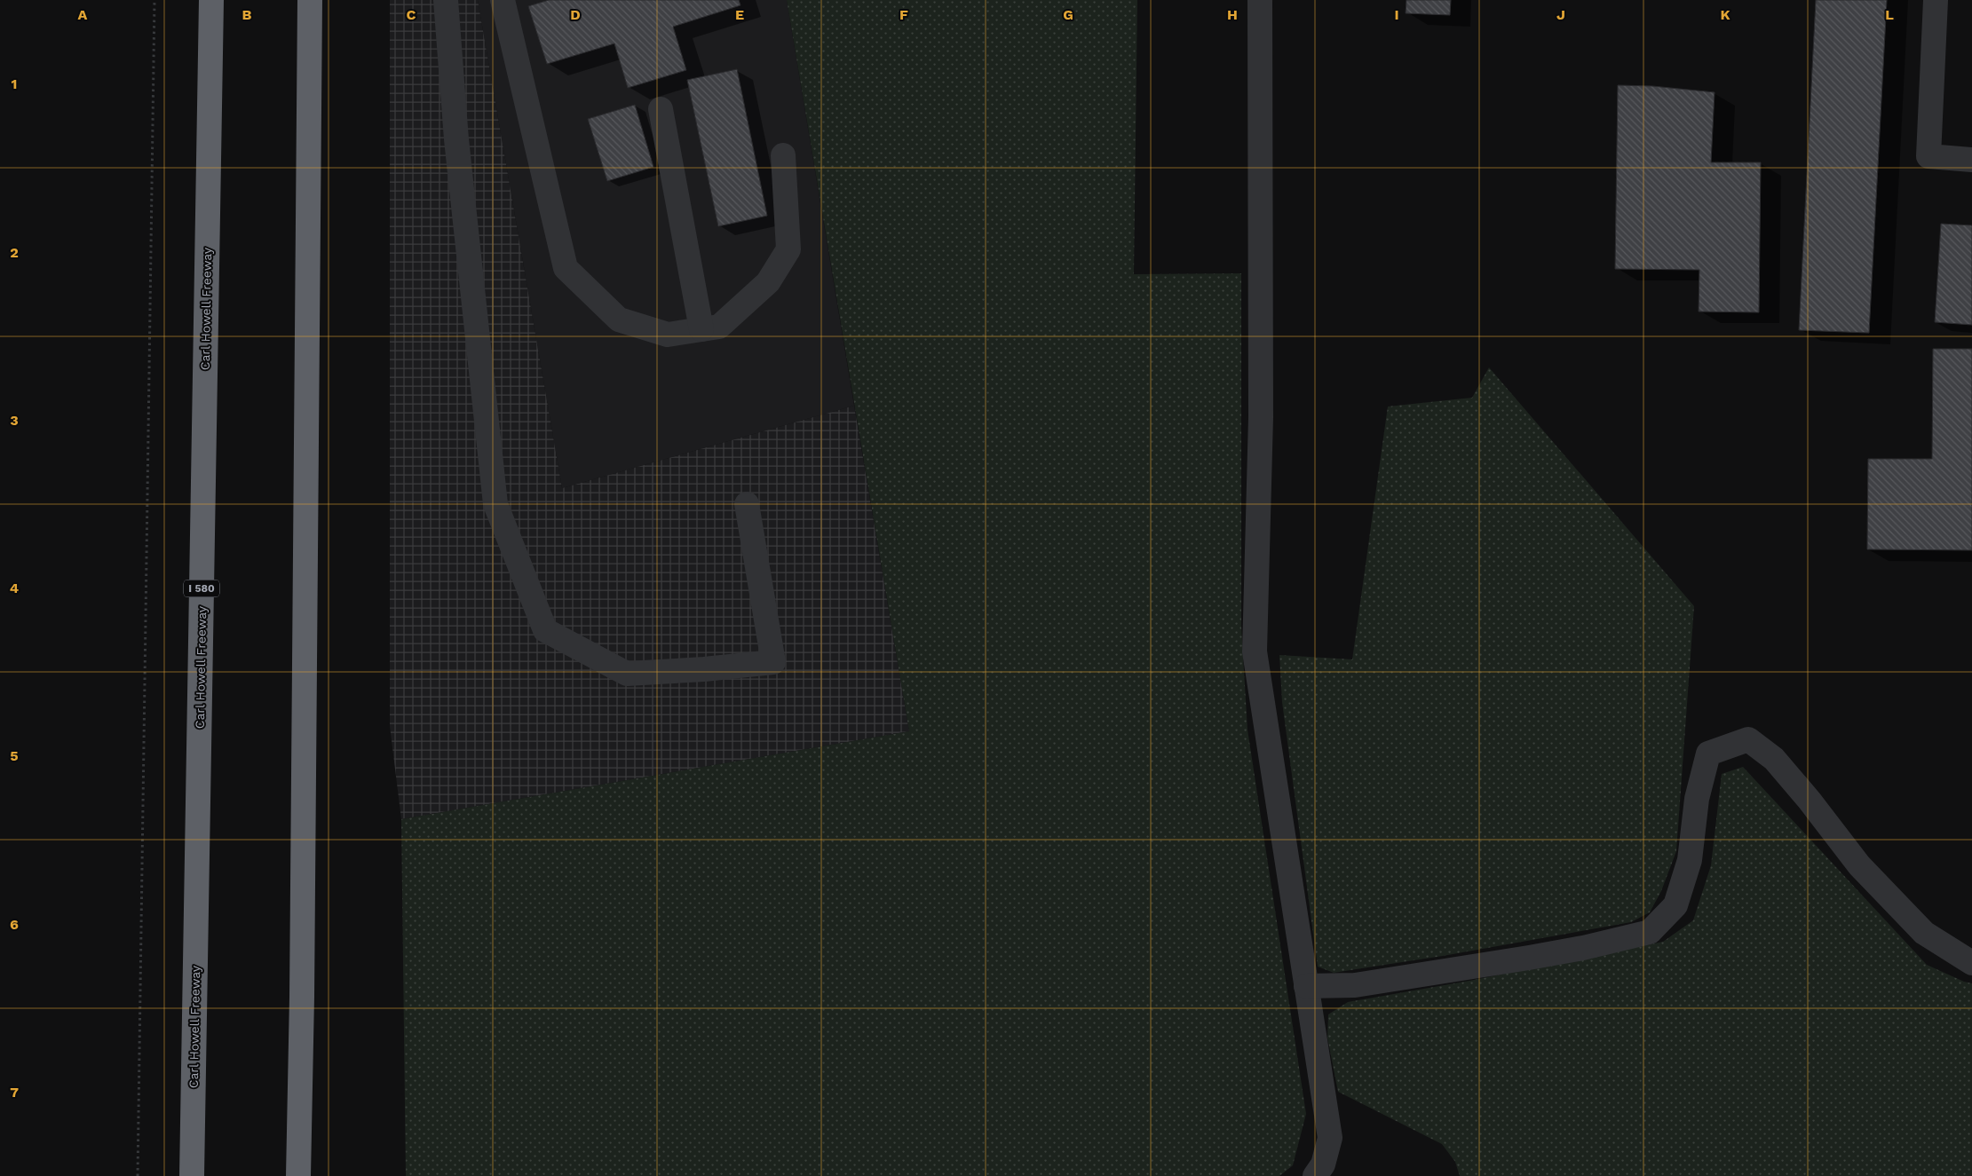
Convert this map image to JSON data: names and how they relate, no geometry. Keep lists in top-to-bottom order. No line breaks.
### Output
{"streets":{"highway":["Carl Howell Freeway","I 580"]},"grid":{"columns":["A","B","C","D","E","F","G","H","I","J","K","L"],"rows":["1","2","3","4","5","6","7"]}}
